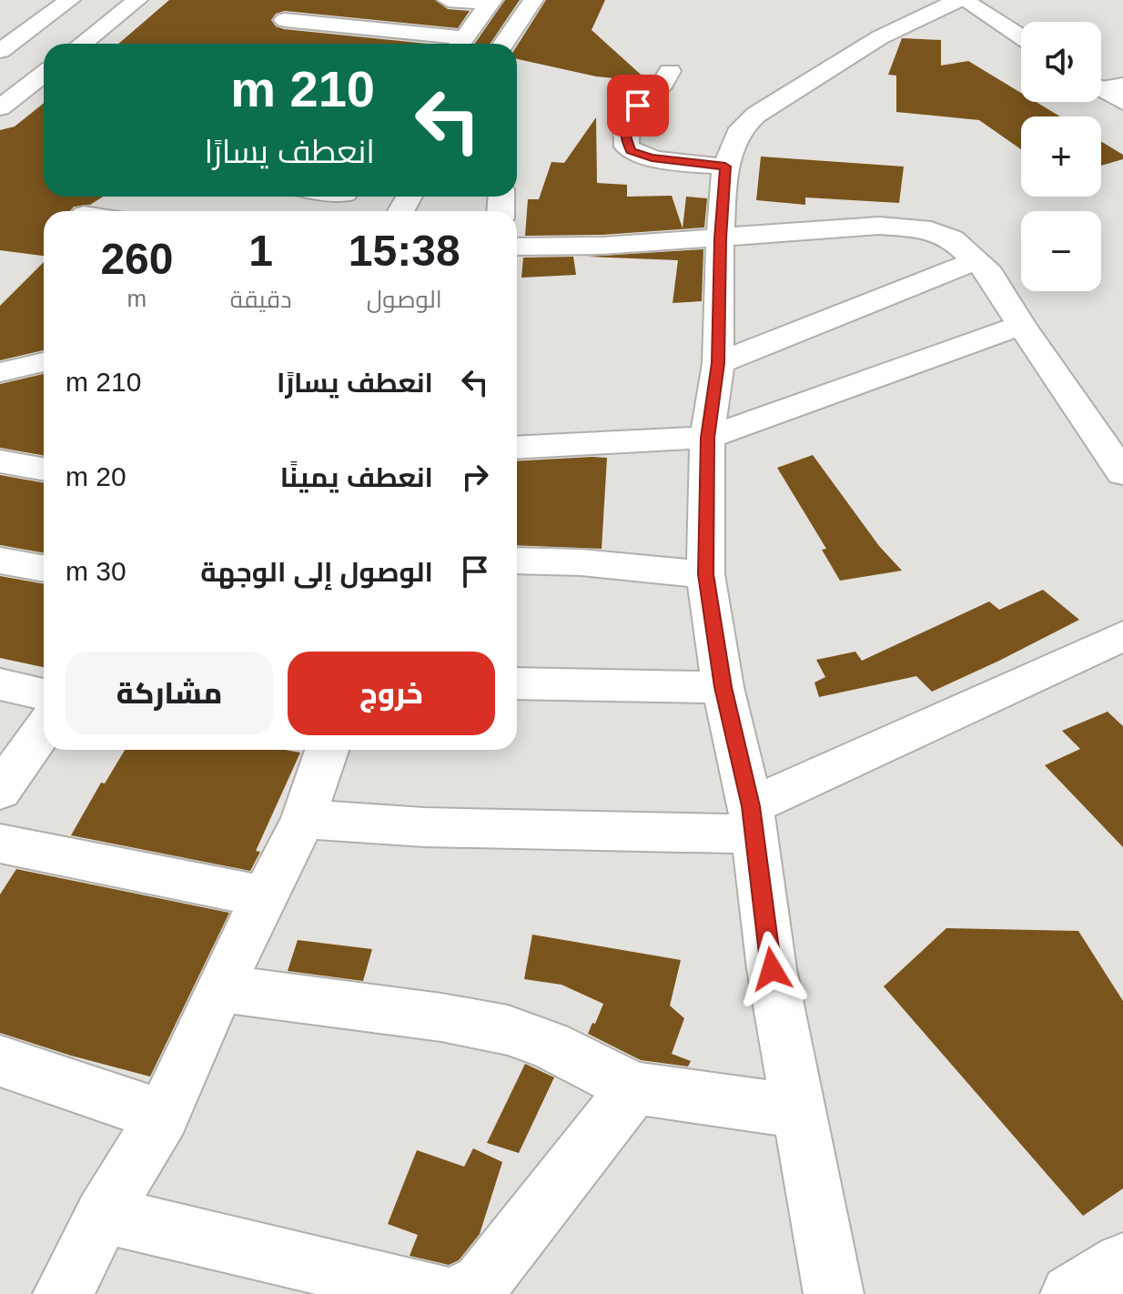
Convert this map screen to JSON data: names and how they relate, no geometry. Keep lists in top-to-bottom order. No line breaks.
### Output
{"page":{"map_buttons":["+","−"],"turn":["210 m","انعطف يسارًا"],"eta":["15:38","الوصول","1","دقيقة","260","m"],"list":[{"name":"انعطف يسارًا","value":"210 m"},{"name":"انعطف يمينًا","value":"20 m"},{"name":"الوصول إلى الوجهة","value":"30 m"}],"buttons":["خروج","مشاركة"]}}
